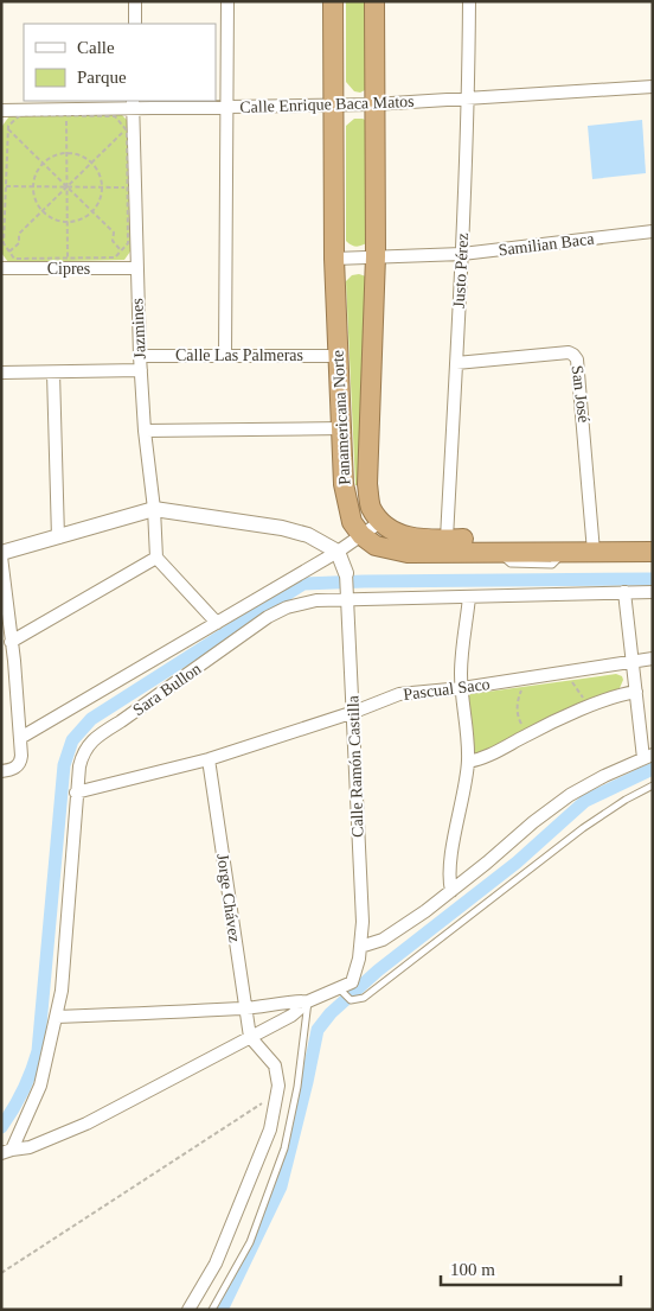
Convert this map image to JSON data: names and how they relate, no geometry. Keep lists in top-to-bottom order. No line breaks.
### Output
{"streets":{"highway":["Panamericana Norte"],"street":["Calle Enrique Baca Matos","Samilian Baca","Cipres","Justo Pérez","Jazmines","Calle Las Palmeras","San José","Sara Bullon","Pascual Saco","Calle Ramón Castilla","Jorge Chávez"]},"crossings":[["Calle Enrique Baca Matos","Justo Pérez"],["Calle Enrique Baca Matos","Jazmines"],["Calle Enrique Baca Matos","Panamericana Norte"],["Samilian Baca","Justo Pérez"],["Samilian Baca","Panamericana Norte"],["Cipres","Jazmines"],["Justo Pérez","San José"],["Jazmines","Calle Las Palmeras"],["Calle Las Palmeras","Panamericana Norte"],["Sara Bullon","Pascual Saco"],["Sara Bullon","Calle Ramón Castilla"],["Pascual Saco","Calle Ramón Castilla"],["Pascual Saco","Jorge Chávez"]],"legend":["Calle","Parque"],"scale_bar":"100 m"}
